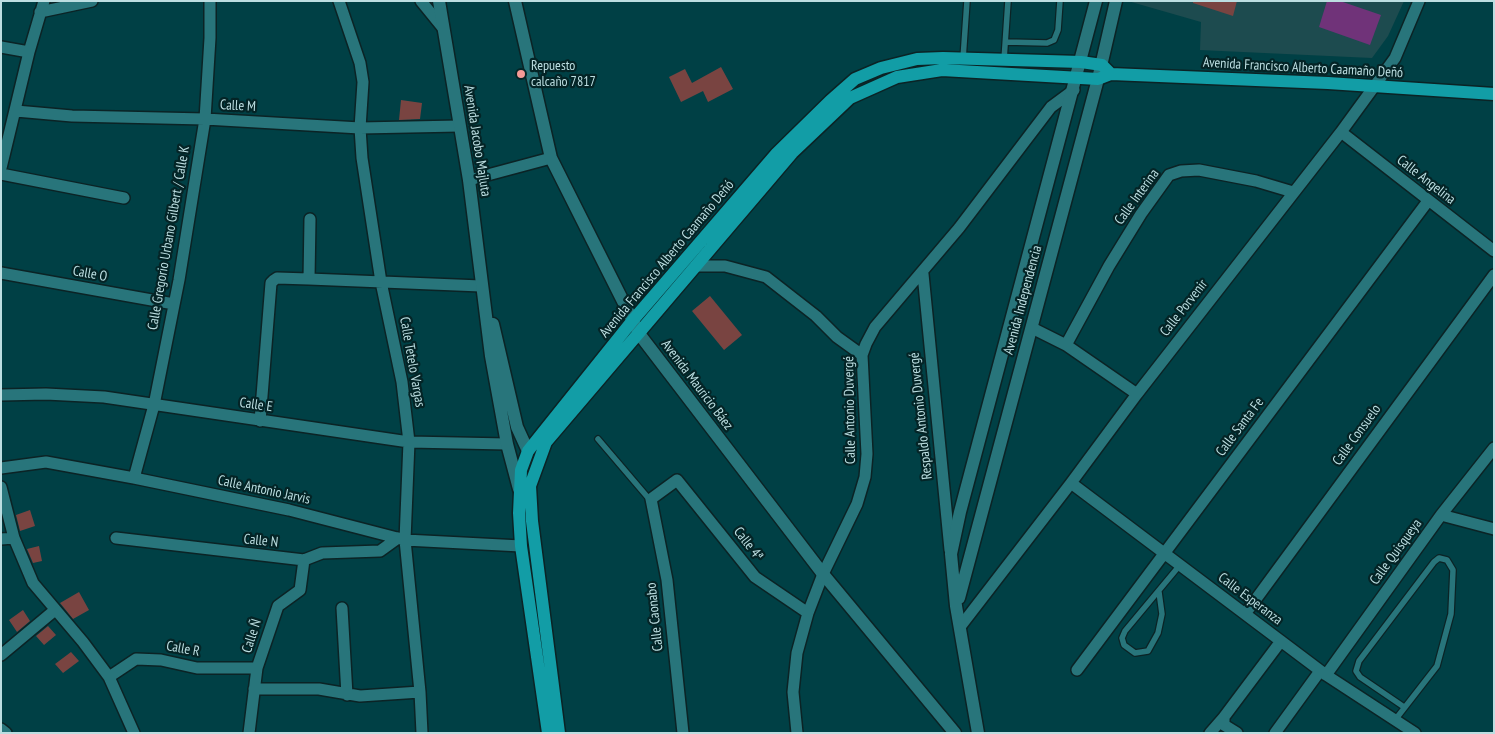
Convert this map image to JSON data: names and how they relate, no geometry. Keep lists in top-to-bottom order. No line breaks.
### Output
{"streets":{"main road":["Avenida Francisco Alberto Caamaño Deñó","Avenida Jacobo Majluta","Avenida Independencia","Avenida Mauricio Báez"],"street":["Calle M","Calle Angelina","Calle Interina","Calle Gregorio Urbano Gilbert / Calle K","Calle O","Calle Porvenir","Calle Tetelo Vargas","Calle E","Calle Antonio Duvergé","Respaldo Antonio Duvergé","Calle Santa Fe","Calle Consuelo","Calle Antonio Jarvis","Calle N","Calle 4ª","Calle Quisqueya","Calle Esperanza","Calle Caonabo","Calle Ñ","Calle R"]},"crossings":[["Avenida Francisco Alberto Caamaño Deñó","Avenida Jacobo Majluta"],["Avenida Francisco Alberto Caamaño Deñó","Avenida Independencia"],["Avenida Francisco Alberto Caamaño Deñó","Calle Porvenir"],["Avenida Francisco Alberto Caamaño Deñó","Avenida Mauricio Báez"],["Avenida Francisco Alberto Caamaño Deñó","Calle Antonio Duvergé"],["Avenida Francisco Alberto Caamaño Deñó","Calle Antonio Jarvis"],["Calle M","Avenida Jacobo Majluta"],["Calle M","Calle Gregorio Urbano Gilbert / Calle K"],["Calle M","Calle Tetelo Vargas"],["Avenida Jacobo Majluta","Calle E"],["Calle Angelina","Calle Porvenir"],["Calle Angelina","Calle Santa Fe"],["Calle Interina","Calle Porvenir"],["Calle Gregorio Urbano Gilbert / Calle K","Calle O"],["Calle Gregorio Urbano Gilbert / Calle K","Calle E"],["Calle Gregorio Urbano Gilbert / Calle K","Calle Antonio Jarvis"],["Avenida Independencia","Calle Porvenir"],["Avenida Independencia","Calle Antonio Duvergé"],["Avenida Independencia","Respaldo Antonio Duvergé"],["Calle Porvenir","Calle Esperanza"],["Calle Tetelo Vargas","Calle E"],["Calle Tetelo Vargas","Calle Antonio Jarvis"],["Calle Tetelo Vargas","Calle N"],["Avenida Mauricio Báez","Calle Antonio Duvergé"],["Calle Antonio Duvergé","Respaldo Antonio Duvergé"],["Calle Antonio Duvergé","Calle 4ª"],["Calle Santa Fe","Calle Esperanza"],["Calle Consuelo","Calle Esperanza"],["Calle Antonio Jarvis","Calle N"],["Calle N","Calle Ñ"],["Calle 4ª","Calle Caonabo"],["Calle Quisqueya","Calle Esperanza"],["Calle Ñ","Calle R"]],"places":["Repuesto calcaño 7817"]}
